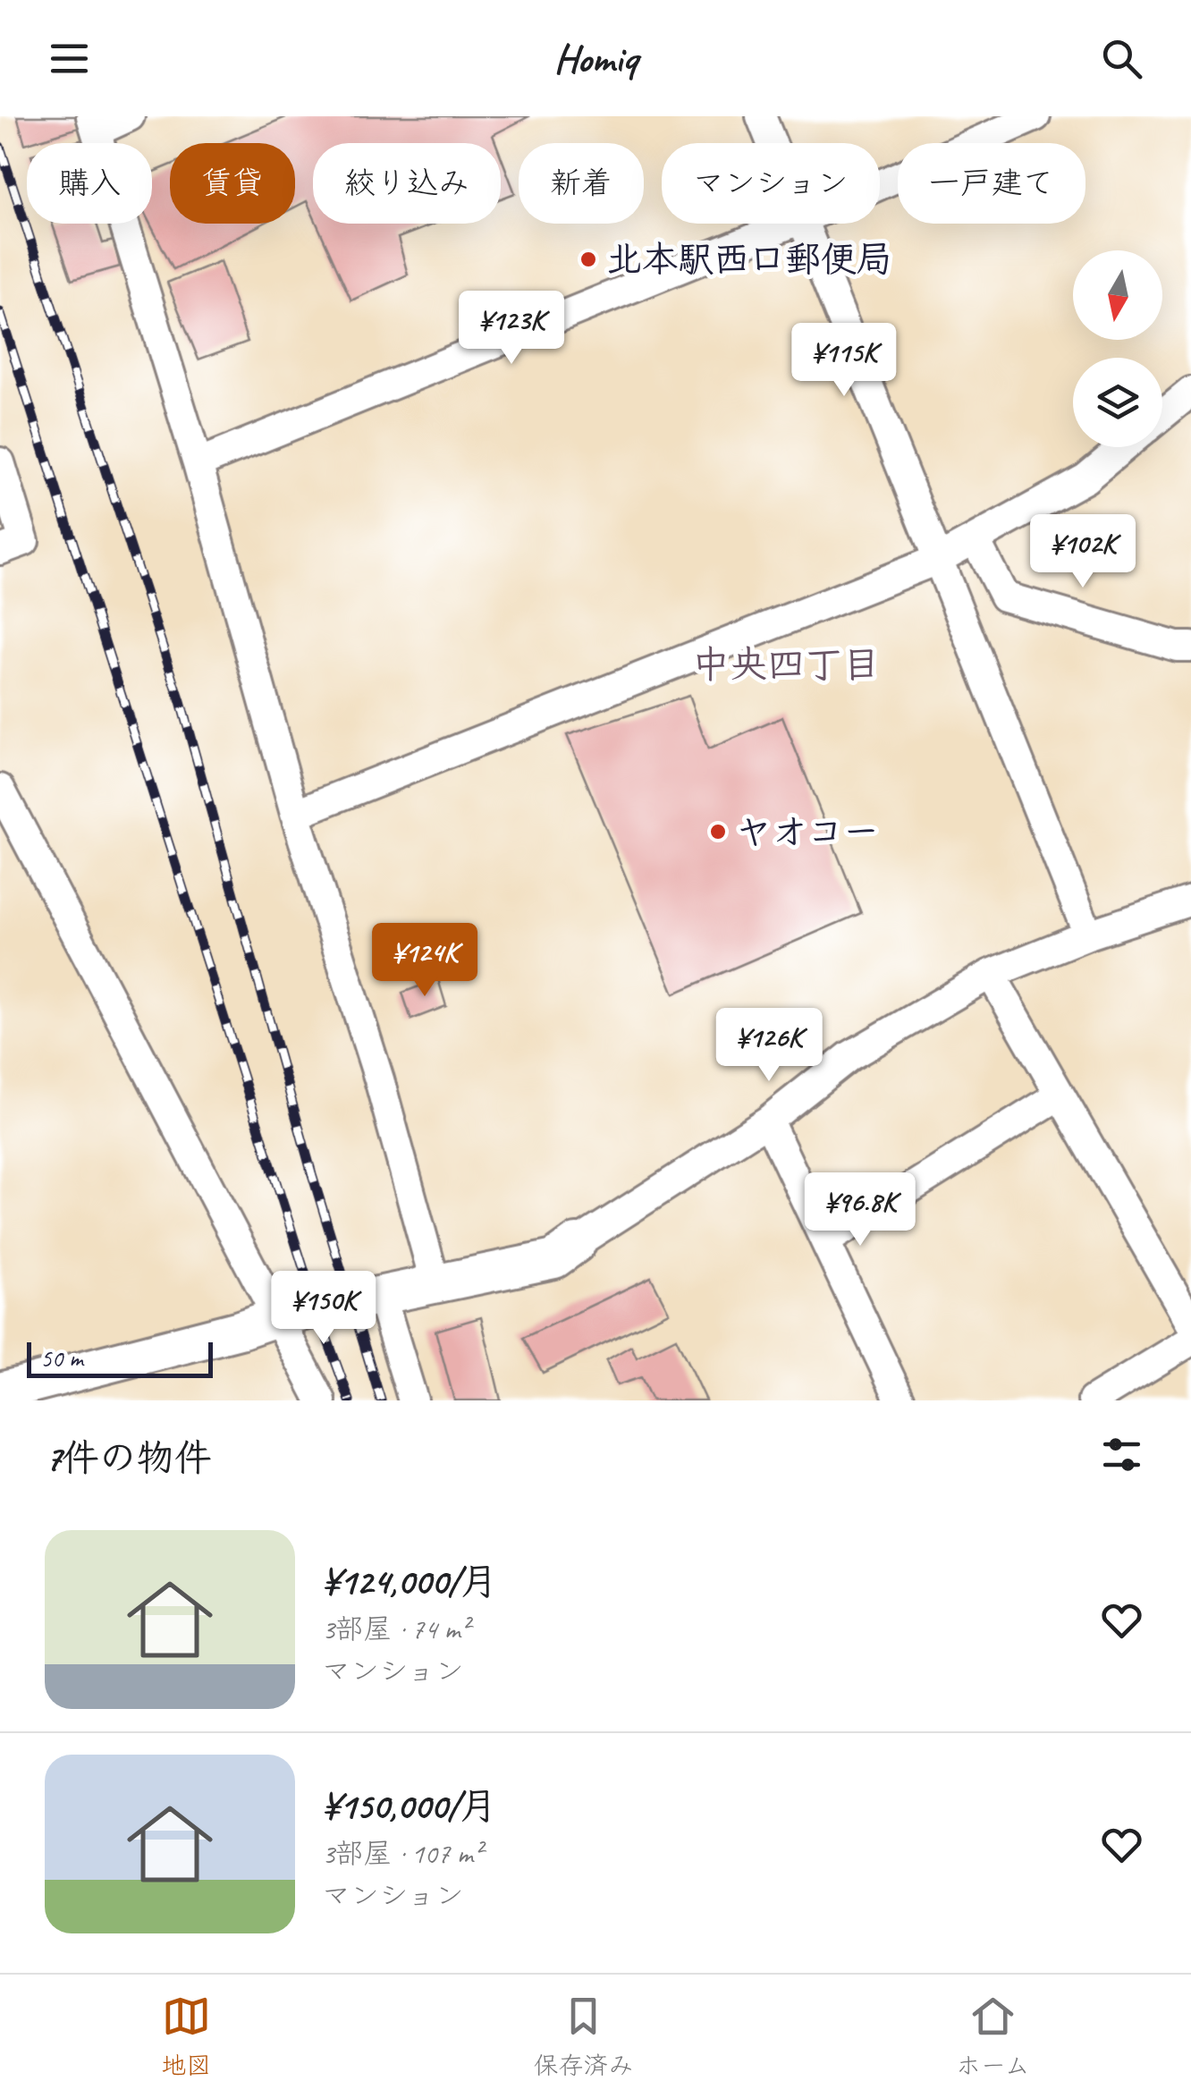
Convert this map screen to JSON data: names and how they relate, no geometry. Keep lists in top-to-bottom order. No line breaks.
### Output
{"districts":["中央四丁目"],"places":["北本駅西口郵便局","ヤオコー"],"scale_bar":"50 m","north":"bottom","page":{"header":"Homiq","chip":["購入","賃貸","絞り込み","新着","マンション","一戸建て"],"price":["¥123K","¥115K","¥102K","¥124K","¥126K","¥96.8K","¥150K"],"scale":"50 m","heading":"7件の物件","list":[{"name":"¥124,000/月","note":"3部屋 · 74 m² · マンション"},{"name":"¥150,000/月","note":"3部屋 · 107 m² · マンション"}],"tabs":["地図","保存済み","ホーム"]}}
